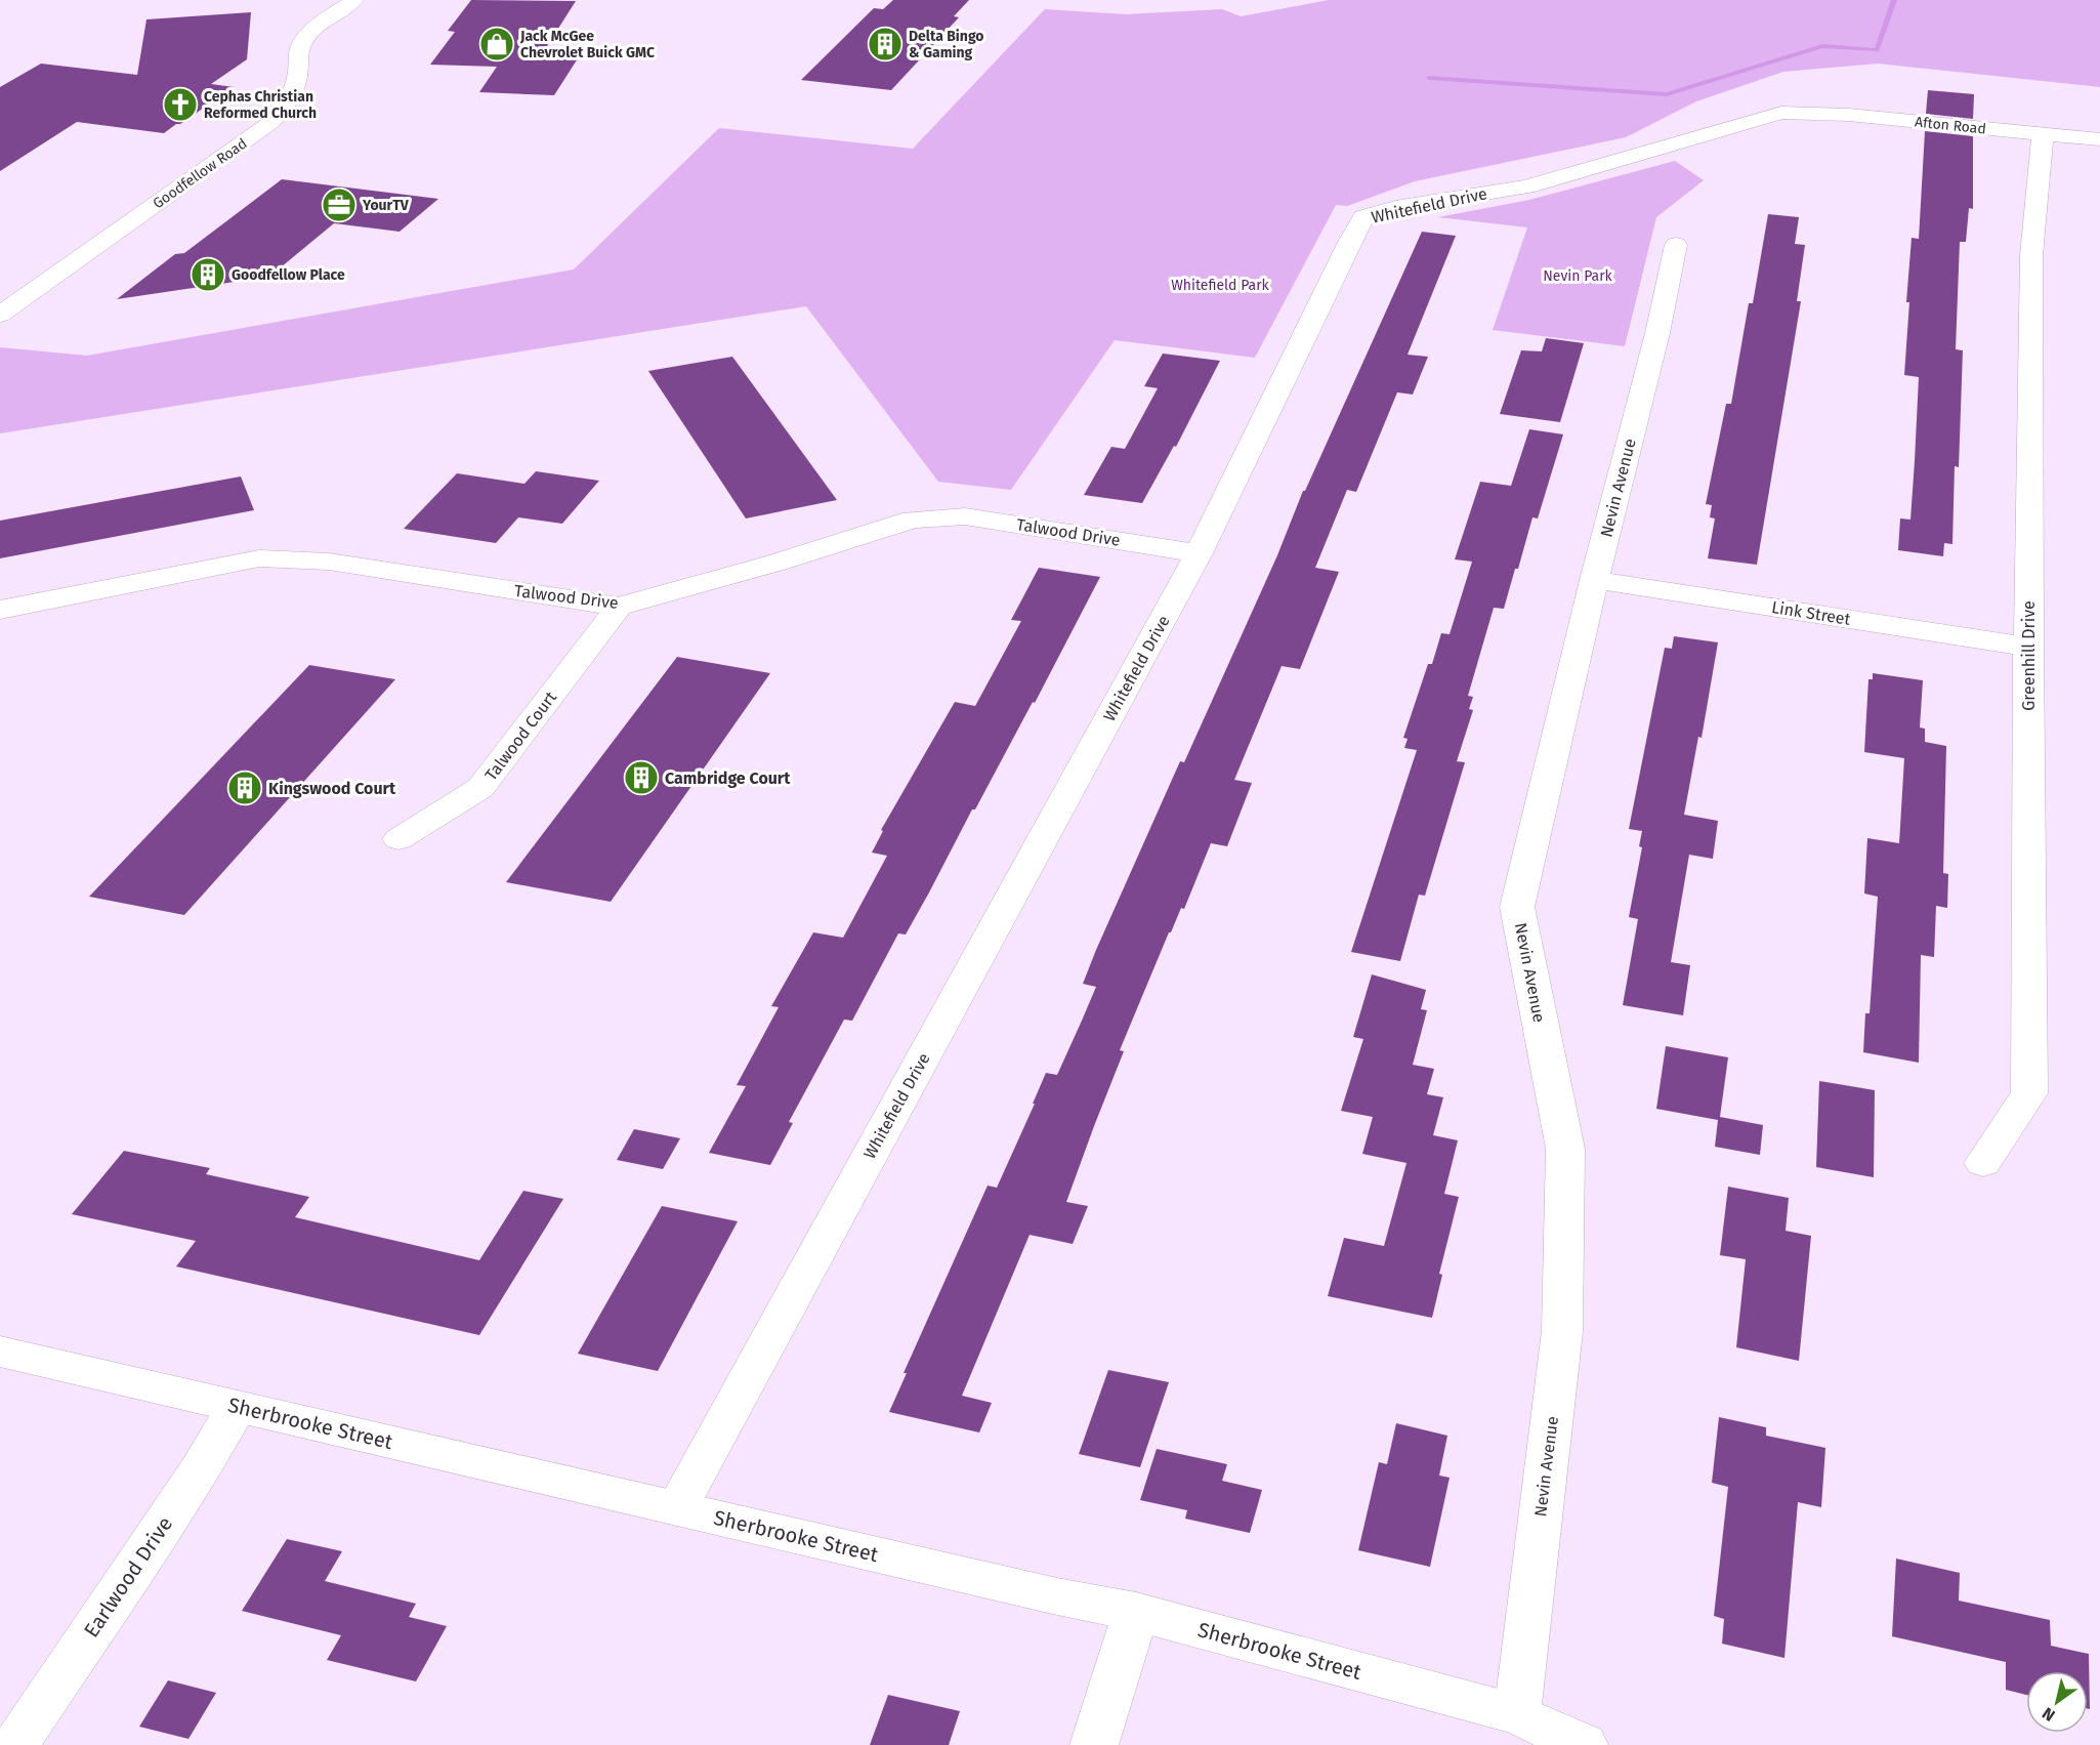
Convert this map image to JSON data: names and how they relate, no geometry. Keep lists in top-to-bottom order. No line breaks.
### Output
{"streets":{"street":["Afton Road","Goodfellow Road","Whitefield Drive","Nevin Avenue","Talwood Drive","Link Street","Greenhill Drive","Talwood Court","Sherbrooke Street","Earlwood Drive"]},"crossings":[["Afton Road","Whitefield Drive"],["Afton Road","Greenhill Drive"],["Whitefield Drive","Talwood Drive"],["Whitefield Drive","Sherbrooke Street"],["Nevin Avenue","Link Street"],["Nevin Avenue","Sherbrooke Street"],["Talwood Drive","Talwood Court"],["Link Street","Greenhill Drive"],["Sherbrooke Street","Earlwood Drive"]],"parks":["Nevin Park","Whitefield Park"],"places":{"shop":["Jack McGee Chevrolet Buick GMC"],"building":["Delta Bingo & Gaming","Goodfellow Place","Cambridge Court","Kingswood Court"],"church":["Cephas Christian Reformed Church"],"office":["YourTV"]},"north":"bottom left"}
